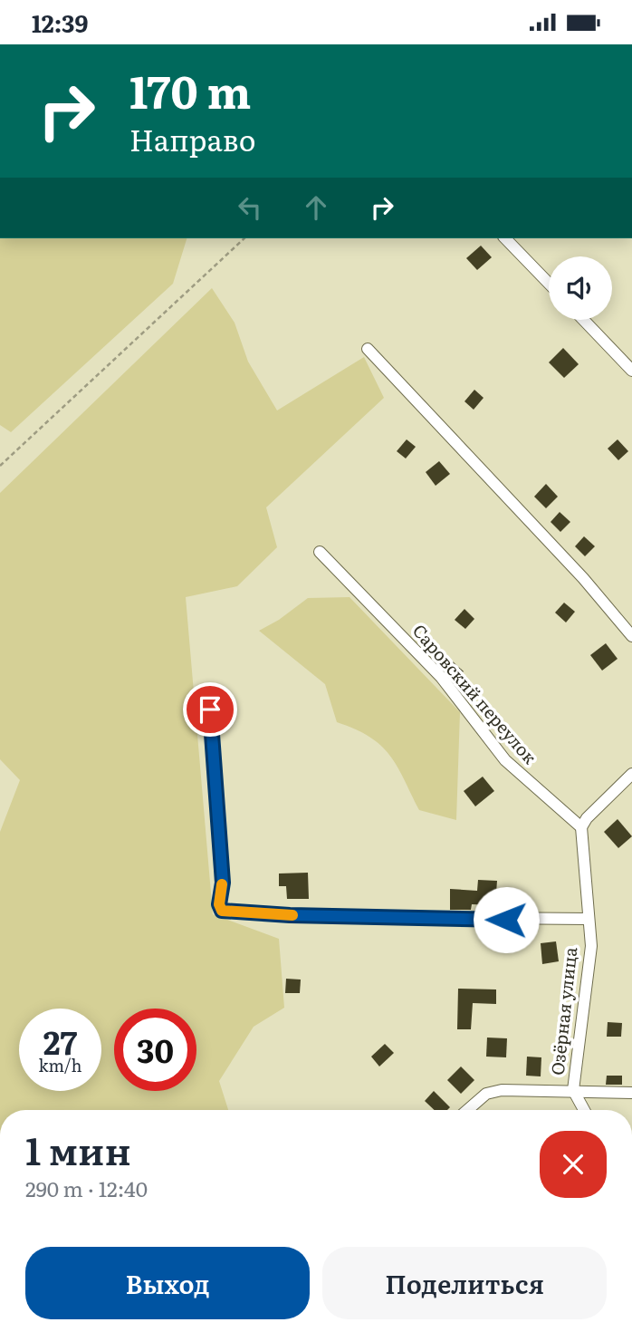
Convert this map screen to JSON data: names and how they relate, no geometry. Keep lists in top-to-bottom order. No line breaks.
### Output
{"streets":{"street":["Саровский переулок","Озёрная улица"]},"crossings":[["Саровский переулок","Озёрная улица"]],"page":{"status":"12:39","turn":["170 m","Направо"],"speed":"27 km/h","limit":"30","heading":["1 мин","290 m · 12:40"],"buttons":["Выход","Поделиться"]}}
